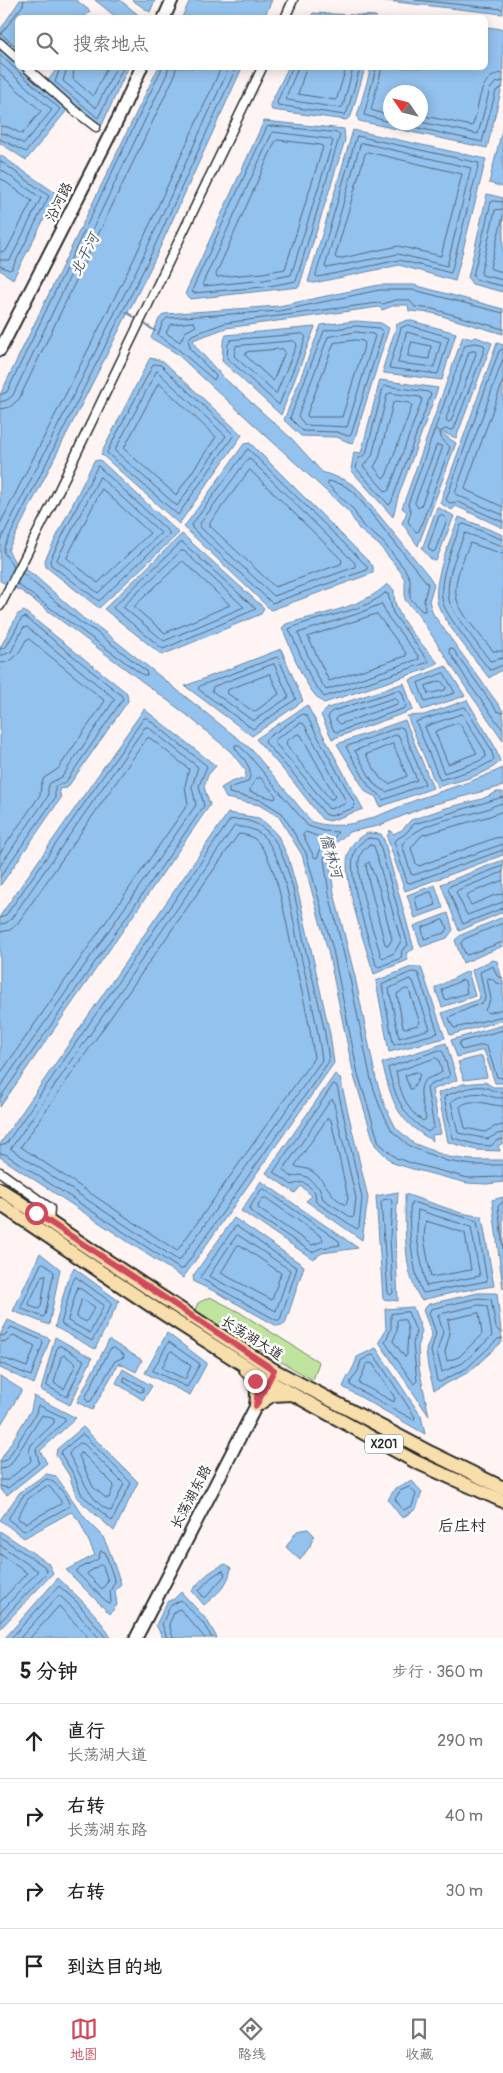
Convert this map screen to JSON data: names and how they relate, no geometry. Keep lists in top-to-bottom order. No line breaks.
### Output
{"streets":{"main road":["长荡湖大道","X201"],"street":["沿河路","长荡湖东路"]},"crossings":[["长荡湖大道","长荡湖东路"]],"districts":["后庄村"],"water":["北干河","儒林河"],"north":"top left","page":{"search":"搜索地点","heading":["5 分钟","步行 · 360 m"],"list":[["直行","长荡湖大道","290 m"],["右转","长荡湖东路","40 m"],["右转","30 m"],"到达目的地"],"nav":["地图","路线","收藏"]}}
